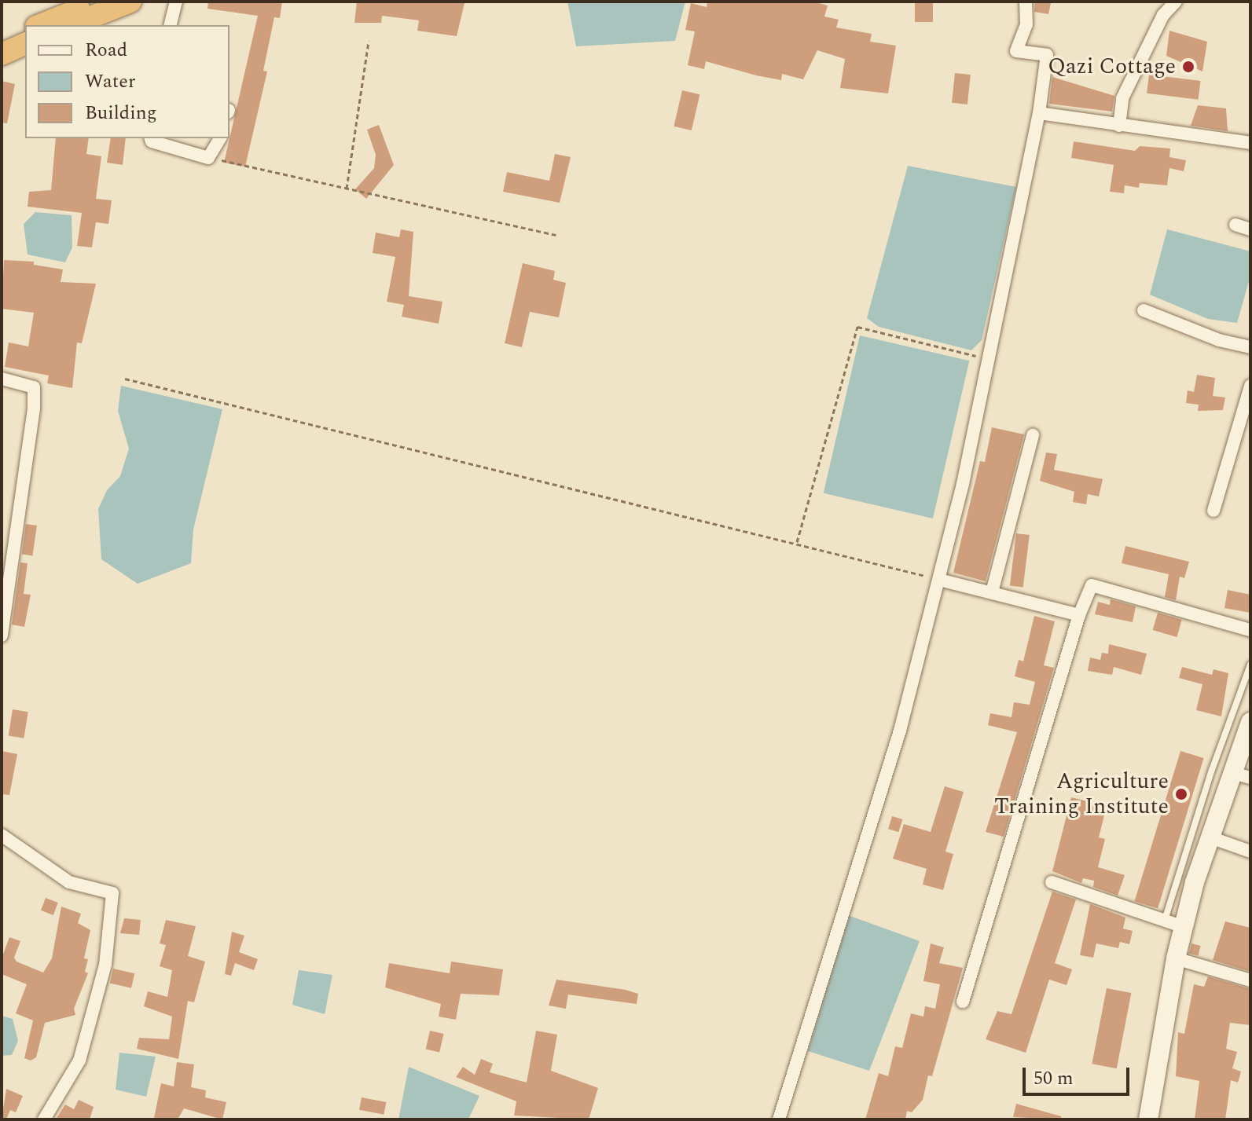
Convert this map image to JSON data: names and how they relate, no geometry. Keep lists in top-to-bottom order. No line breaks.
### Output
{"places":["Qazi Cottage","Agriculture Training Institute"],"legend":["Road","Water","Building"],"scale_bar":"50 m"}
